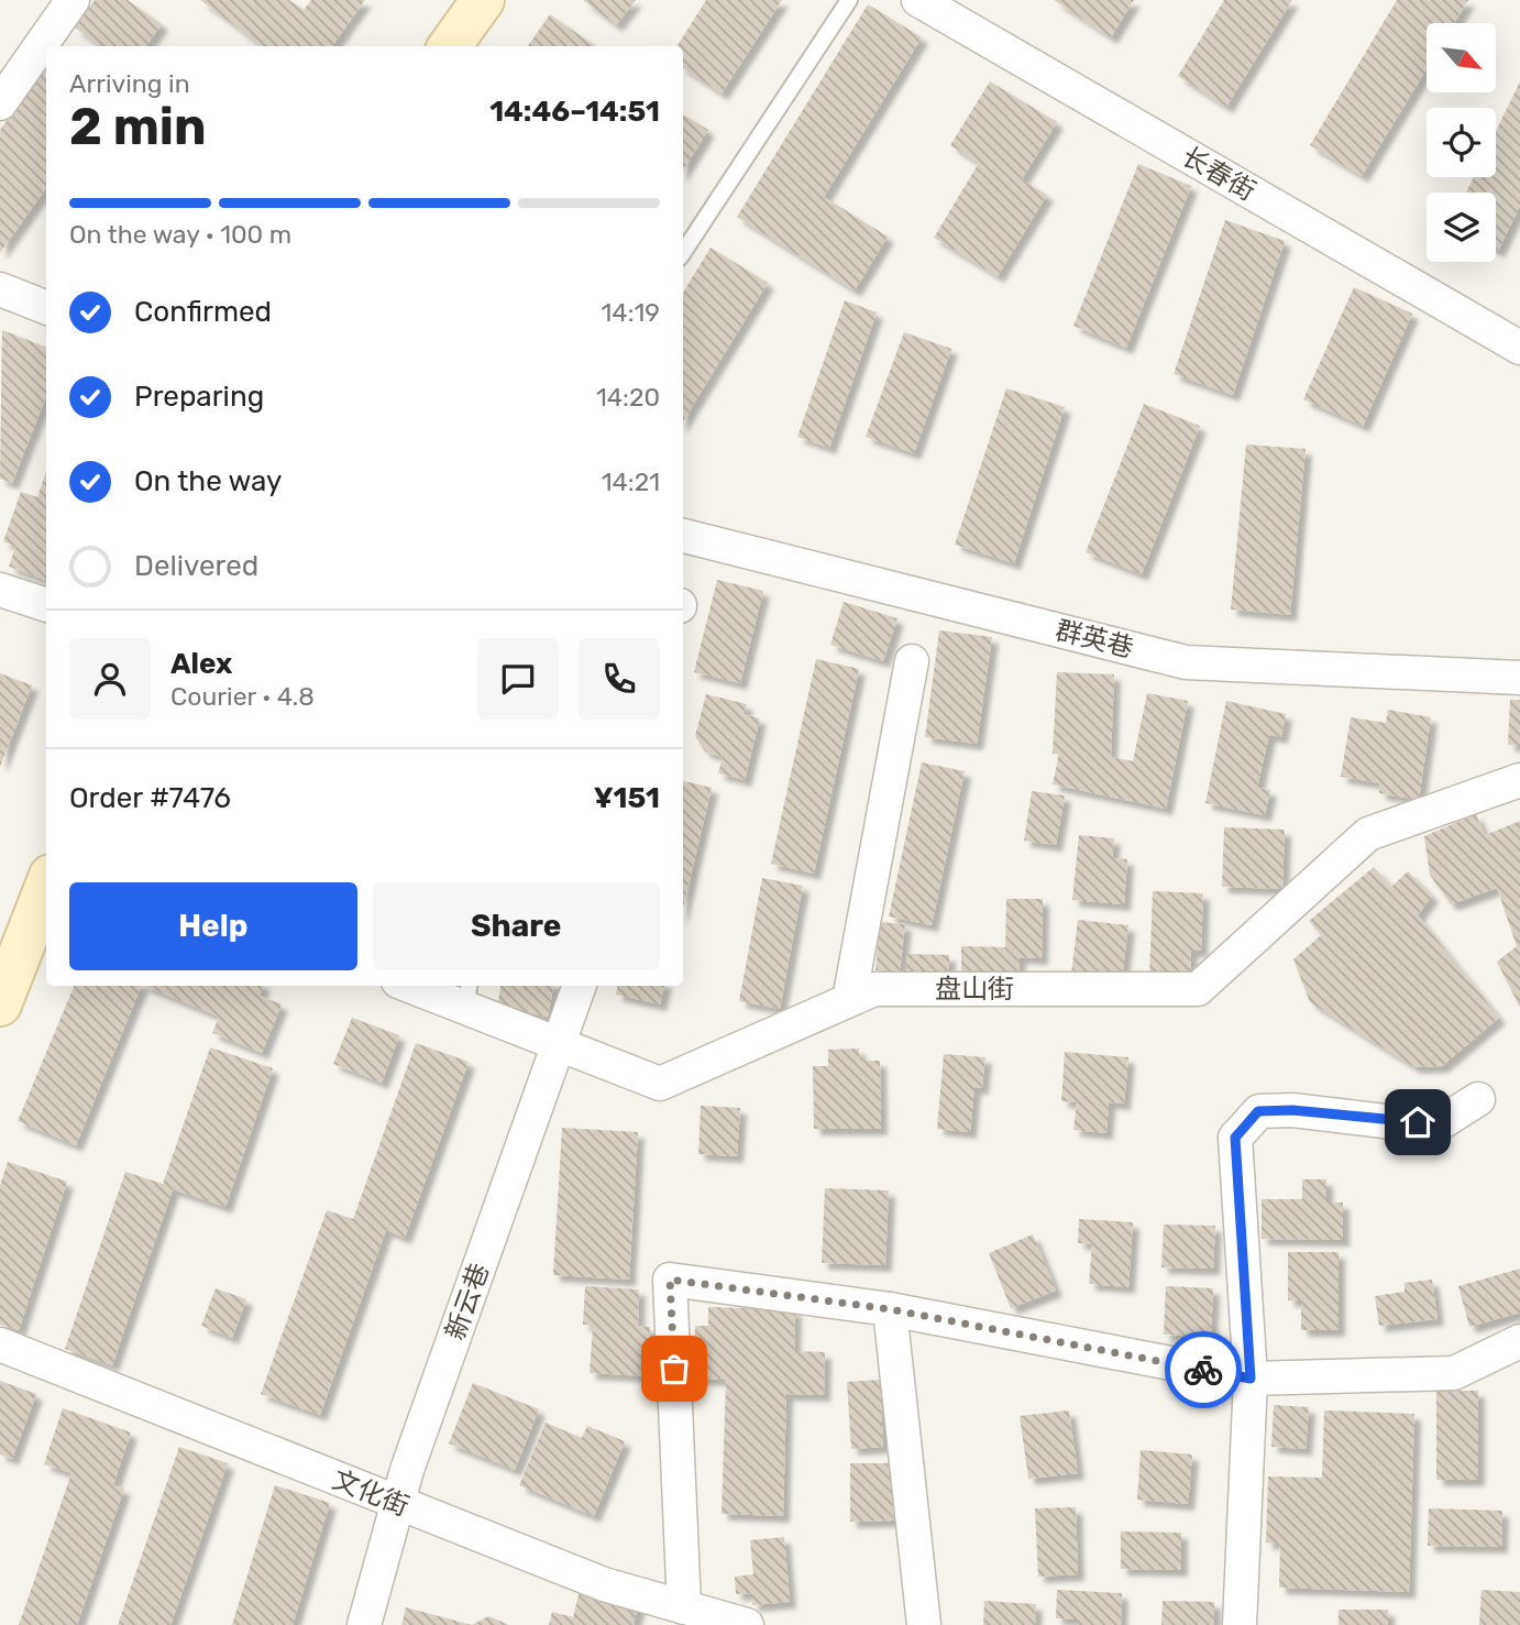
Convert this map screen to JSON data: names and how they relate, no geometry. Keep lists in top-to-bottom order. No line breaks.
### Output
{"streets":{"street":["长春街","群英巷","盘山街","新云巷","文化街"]},"crossings":[["盘山街","新云巷"],["新云巷","文化街"]],"north":"bottom right","page":{"heading":["2 min","Arriving in","14:46–14:51"],"panel":["Alex","Courier · 4.8","Order #7476","¥151"],"bar":"On the way · 100 m","list":[["Confirmed","14:19"],["Preparing","14:20"],["On the way","14:21"],"Delivered"],"buttons":["Help","Share"]}}
